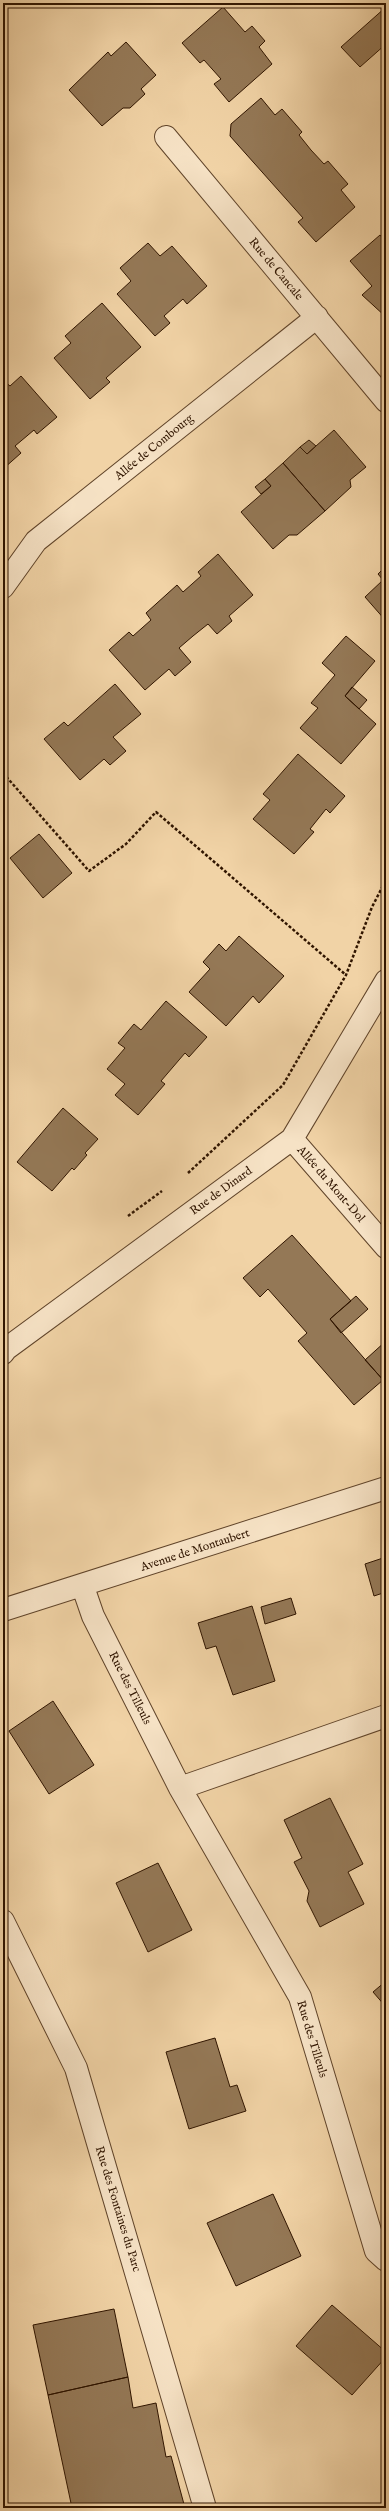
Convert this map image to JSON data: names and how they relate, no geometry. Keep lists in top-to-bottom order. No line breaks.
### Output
{"streets":{"street":["Rue de Cancale","Allée de Combourg","Allée du Mont-Dol","Rue de Dinard","Avenue de Montaubert","Rue des Tilleuls","Rue des Fontaines du Parc"]},"crossings":[["Rue de Cancale","Allée de Combourg"],["Allée du Mont-Dol","Rue de Dinard"],["Avenue de Montaubert","Rue des Tilleuls"]]}
